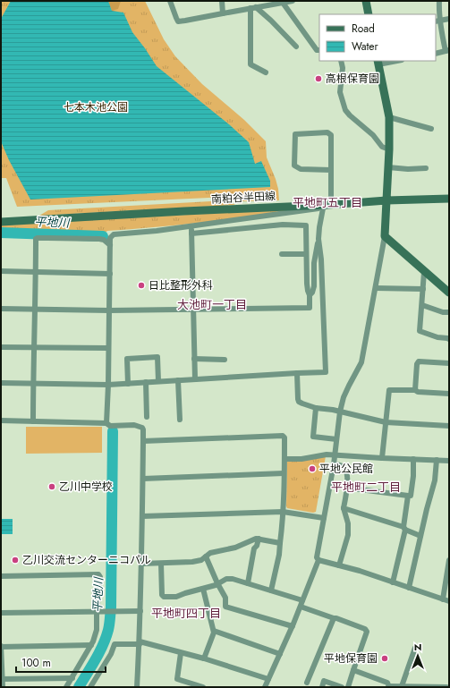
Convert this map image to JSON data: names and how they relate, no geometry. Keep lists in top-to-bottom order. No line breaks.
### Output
{"streets":{"main road":["南粕谷半田線"]},"districts":["平地町五丁目","大池町一丁目","平地町二丁目","平地町四丁目"],"water":["平地川"],"parks":["七本木池公園"],"places":["高根保育園","日比整形外科","平地公民館","乙川中学校","乙川交流センターニコパル","平地保育園"],"legend":["Road","Water"],"scale_bar":"100 m","north":"top"}
